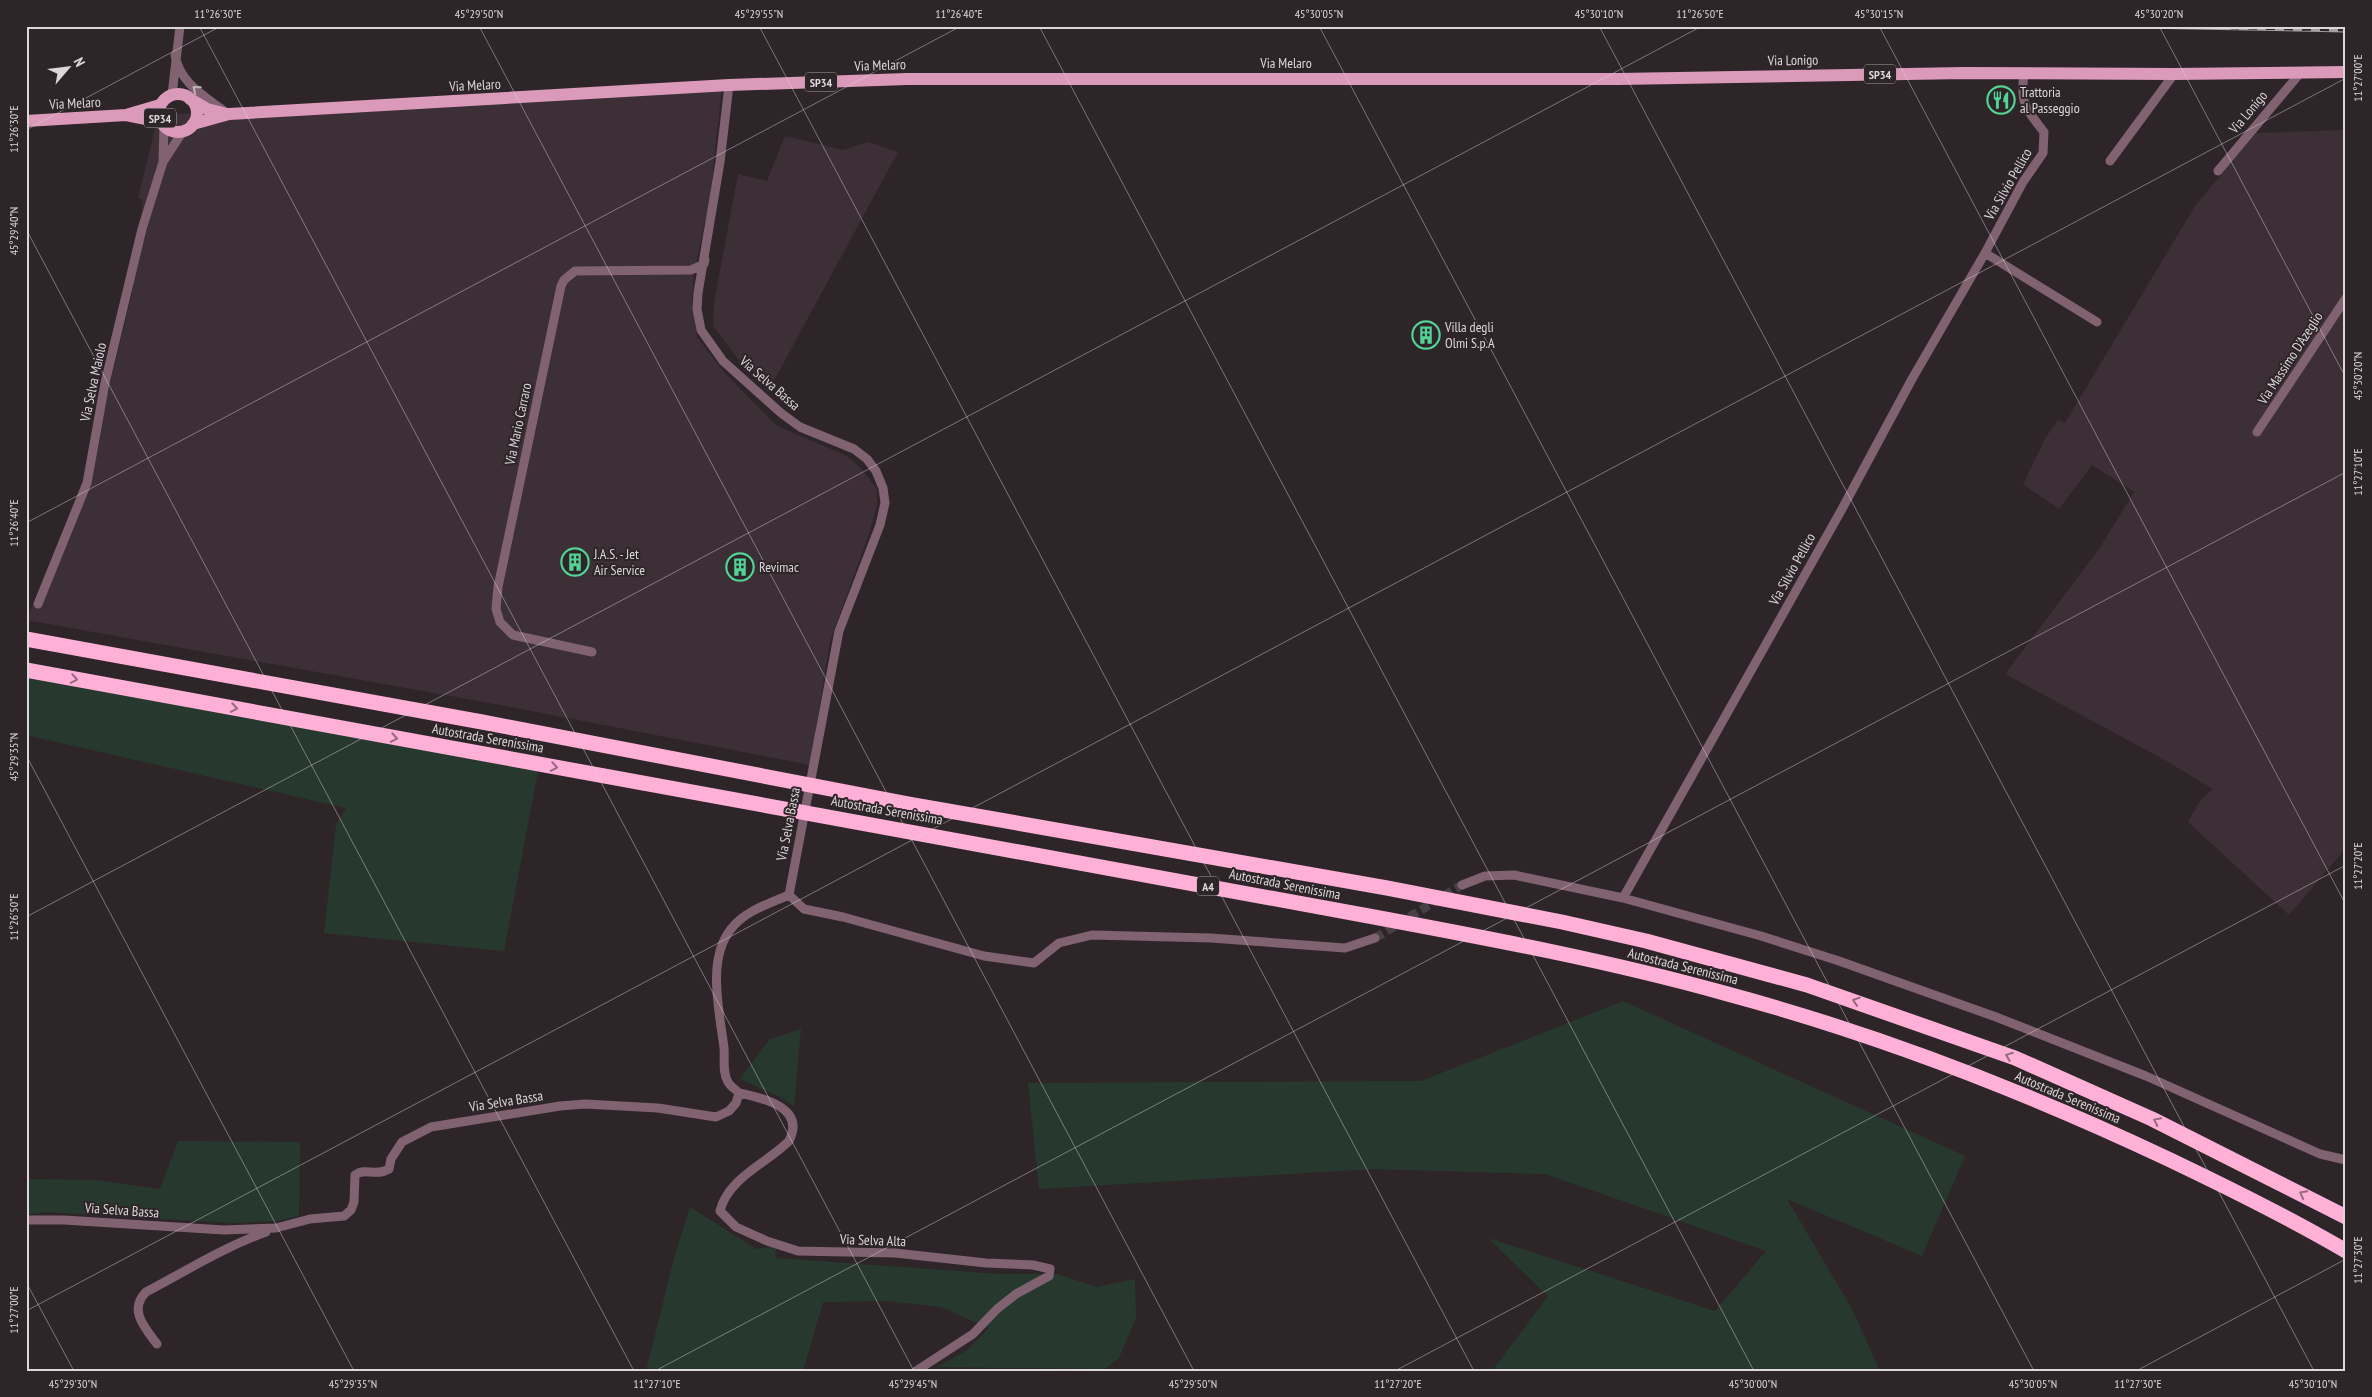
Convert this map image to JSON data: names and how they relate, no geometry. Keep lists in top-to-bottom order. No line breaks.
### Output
{"streets":{"highway":["Autostrada Serenissima","A4"],"main road":["Via Lonigo","Via Melaro","SP34"],"street":["Via Silvio Pellico","Via Massimo D'Azeglio","Via Selva Maiolo","Via Selva Bassa","Via Mario Carraro","Via Selva Alta"]},"crossings":[["Via Lonigo","Via Melaro"],["Via Lonigo","Via Silvio Pellico"],["Via Melaro","SP34"],["Via Melaro","Via Selva Maiolo"],["Via Melaro","Via Selva Bassa"],["SP34","Via Selva Maiolo"],["Via Selva Bassa","Via Mario Carraro"],["Via Selva Bassa","Via Selva Alta"]],"places":{"restaurant":["Trattoria al Passeggio"],"building":["Villa degli Olmi S.p.A","J.A.S. - Jet Air Service","Revimac"]},"north":"top right","coordinates":["11°26'30\"E","45°29'50\"N","45°29'55\"N","11°26'40\"E","45°30'05\"N","45°30'10\"N","11°26'50\"E","45°30'15\"N","45°30'20\"N","11°27'00\"E","45°29'40\"N","11°27'10\"E","45°29'35\"N","11°27'20\"E","11°27'30\"E","45°29'30\"N","45°29'45\"N","45°30'00\"N"]}
